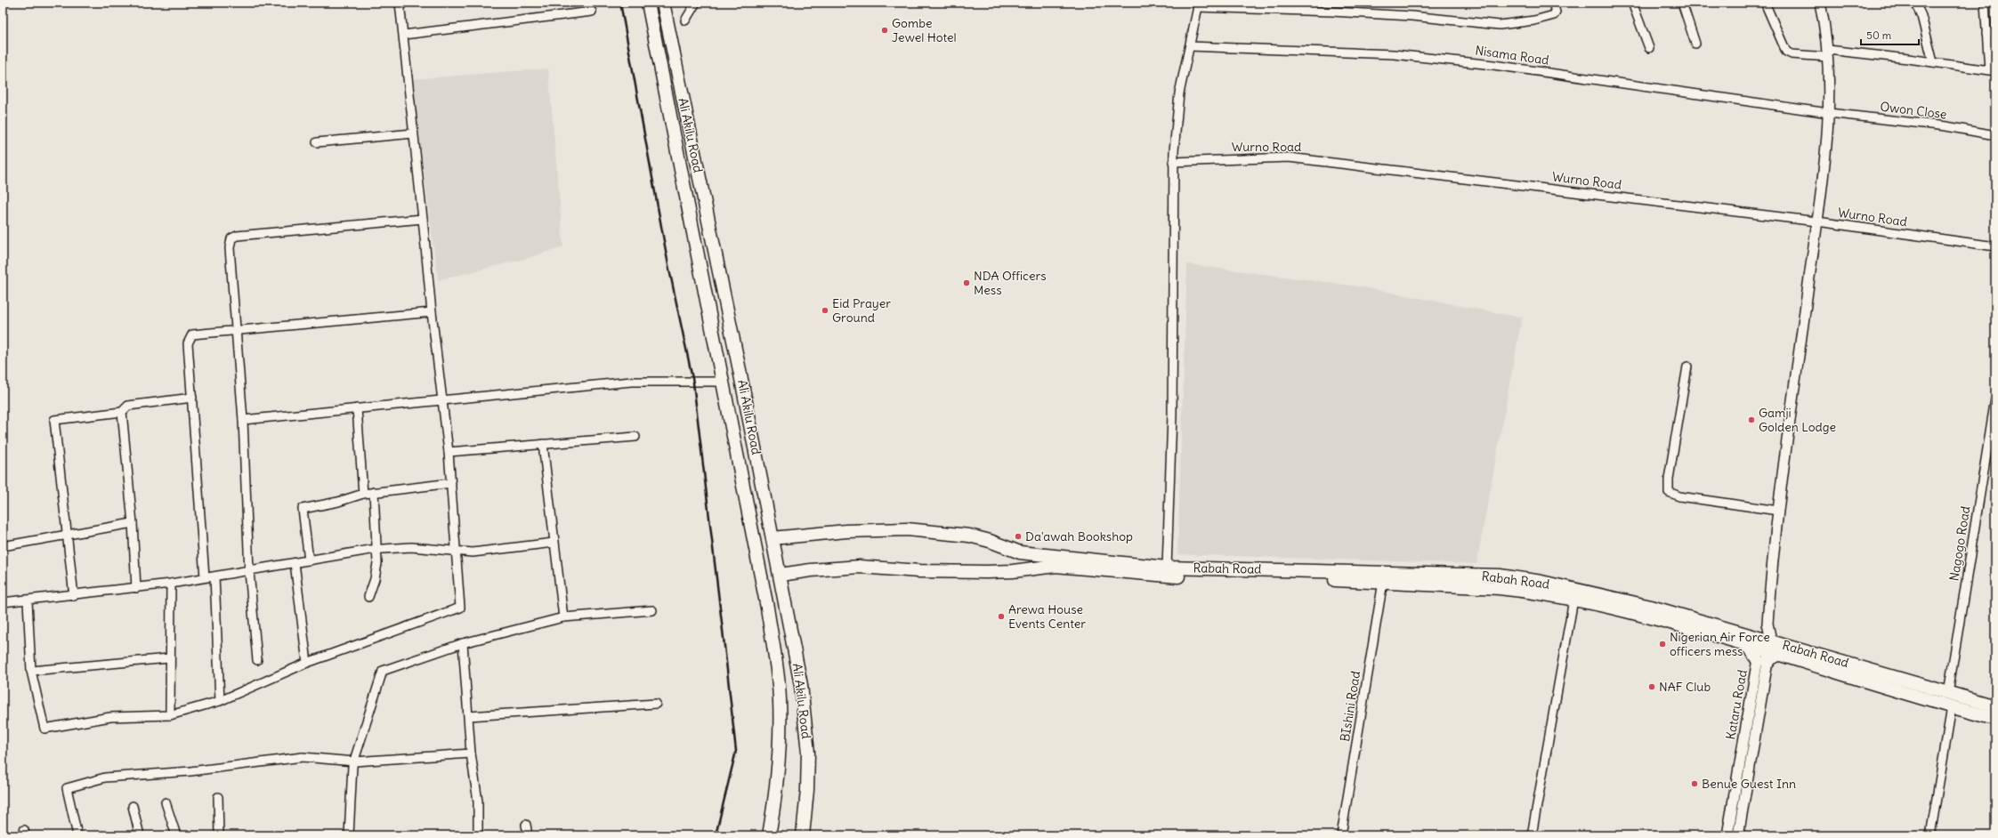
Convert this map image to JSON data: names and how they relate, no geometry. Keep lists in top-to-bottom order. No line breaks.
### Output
{"streets":{"main road":["Ali Akilu Road","Rabah Road"],"street":["Nisama Road","Owon Close","Wurno Road","Nagogo Road","Kataru Road","BIshini Road"]},"crossings":[["Nisama Road","Owon Close"],["Nisama Road","Kataru Road"],["Owon Close","Kataru Road"],["Ali Akilu Road","Rabah Road"],["Wurno Road","Kataru Road"],["Nagogo Road","Rabah Road"],["Rabah Road","Kataru Road"],["Rabah Road","BIshini Road"]],"places":["Gombe Jewel Hotel","NDA Officers Mess","Eid Prayer Ground","Gamji Golden Lodge","Da'awah Bookshop","Arewa House Events Center","Nigerian Air Force officers mess","NAF Club","Benue Guest Inn"],"scale_bar":"50 m"}
